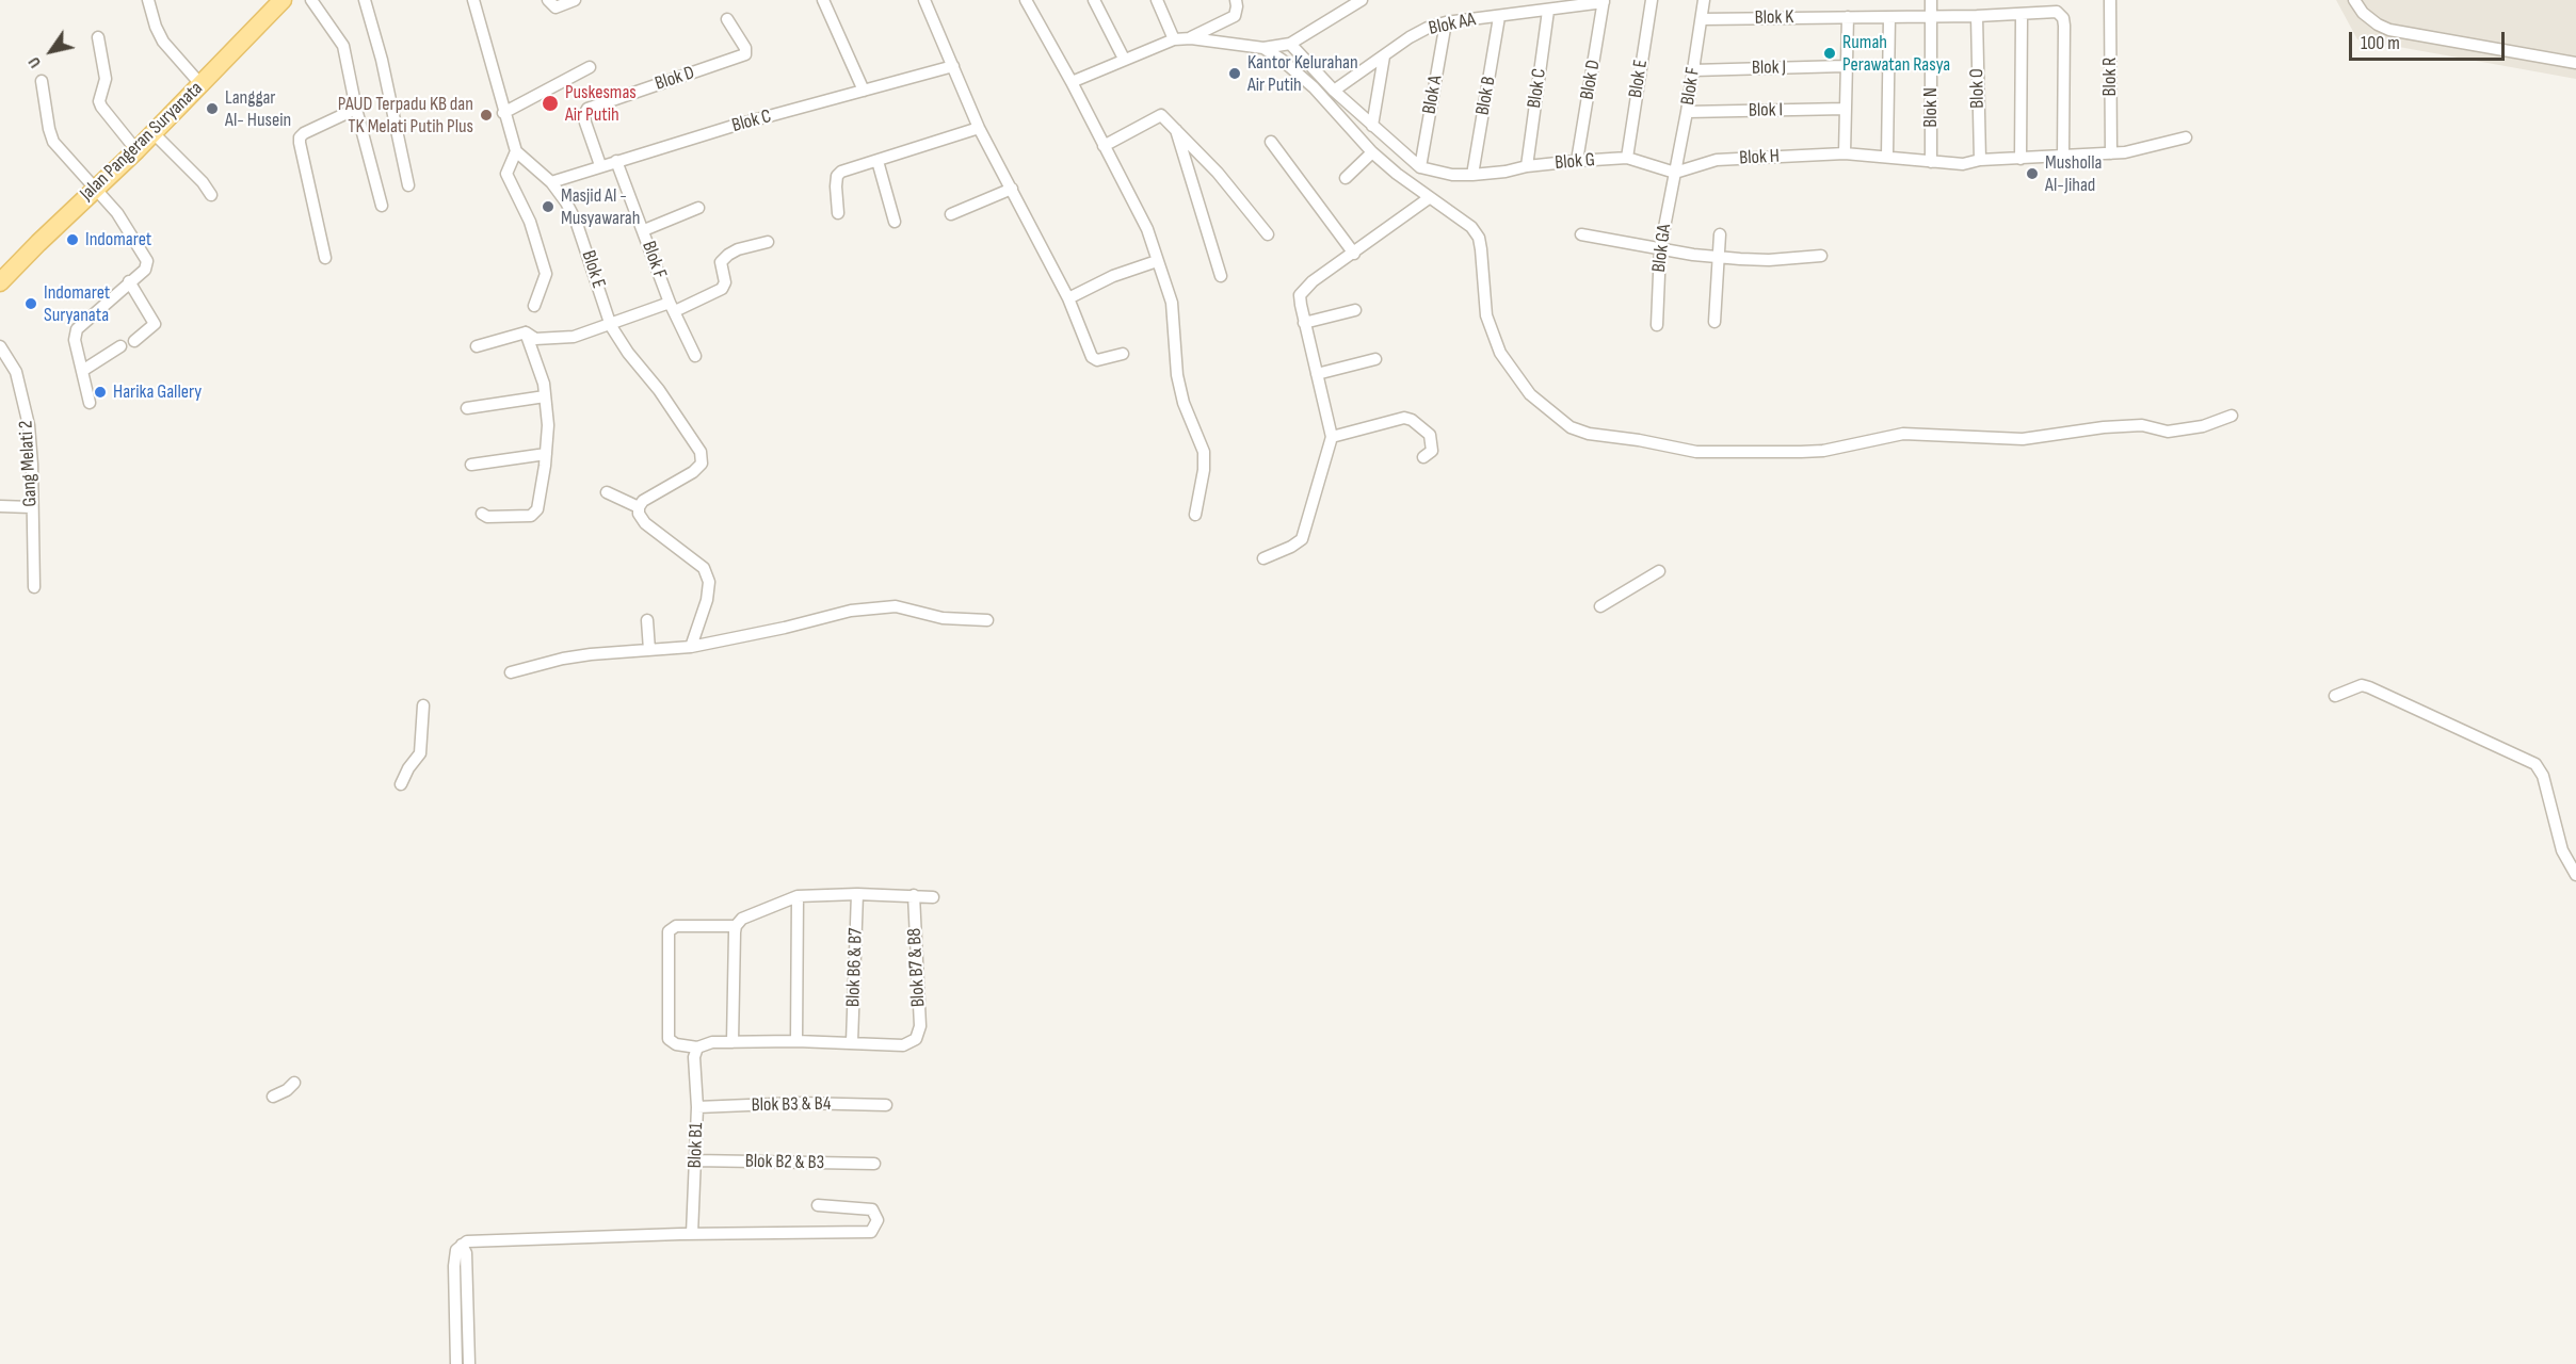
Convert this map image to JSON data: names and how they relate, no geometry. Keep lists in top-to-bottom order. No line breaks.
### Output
{"streets":{"main road":["Jalan Pangeran Suryanata"],"street":["Blok K","Blok AA","Blok J","Blok R","Blok D","Blok E","Blok F","Blok C","Blok O","Blok A","Blok B","Blok N","Blok I","Blok H","Blok G","Blok GA","Gang Melati 2","Blok B6 & B7","Blok B7 & B8","Blok B3 & B4","Blok B1","Blok B2 & B3"]},"crossings":[["Blok K","Blok F"],["Blok K","Blok O"],["Blok K","Blok N"],["Blok K","Blok H"],["Blok AA","Blok D"],["Blok AA","Blok C"],["Blok AA","Blok A"],["Blok AA","Blok B"],["Blok J","Blok F"],["Blok R","Blok H"],["Blok D","Blok C"],["Blok D","Blok G"],["Blok E","Blok C"],["Blok E","Blok G"],["Blok F","Blok C"],["Blok F","Blok I"],["Blok F","Blok H"],["Blok F","Blok G"],["Blok F","Blok GA"],["Blok C","Blok G"],["Blok O","Blok H"],["Blok A","Blok G"],["Blok B","Blok G"],["Blok N","Blok H"],["Blok H","Blok G"],["Blok H","Blok GA"],["Blok G","Blok GA"],["Blok B6 & B7","Blok B7 & B8"],["Blok B3 & B4","Blok B1"],["Blok B1","Blok B2 & B3"]],"places":["Rumah Perawatan Rasya","Kantor Kelurahan Air Putih","Puskesmas Air Putih","Langgar Al- Husein","PAUD Terpadu KB dan TK Melati Putih Plus","Musholla Al-Jihad","Masjid Al - Musyawarah","Indomaret","Indomaret Suryanata","Harika Gallery"],"scale_bar":"100 m","north":"bottom left"}
